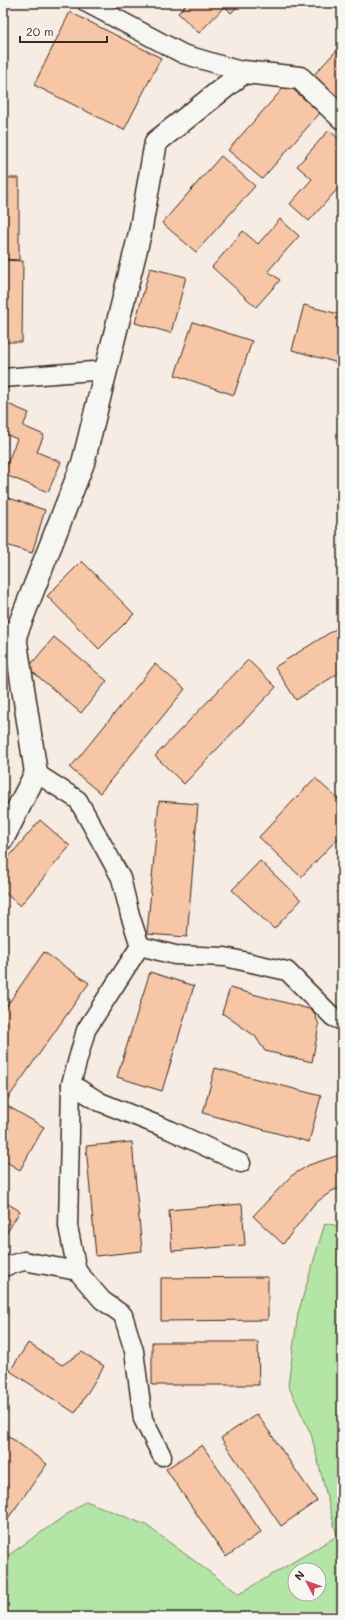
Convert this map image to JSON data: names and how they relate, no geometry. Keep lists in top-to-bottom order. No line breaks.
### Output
{"scale_bar":"20 m","north":"top left"}
